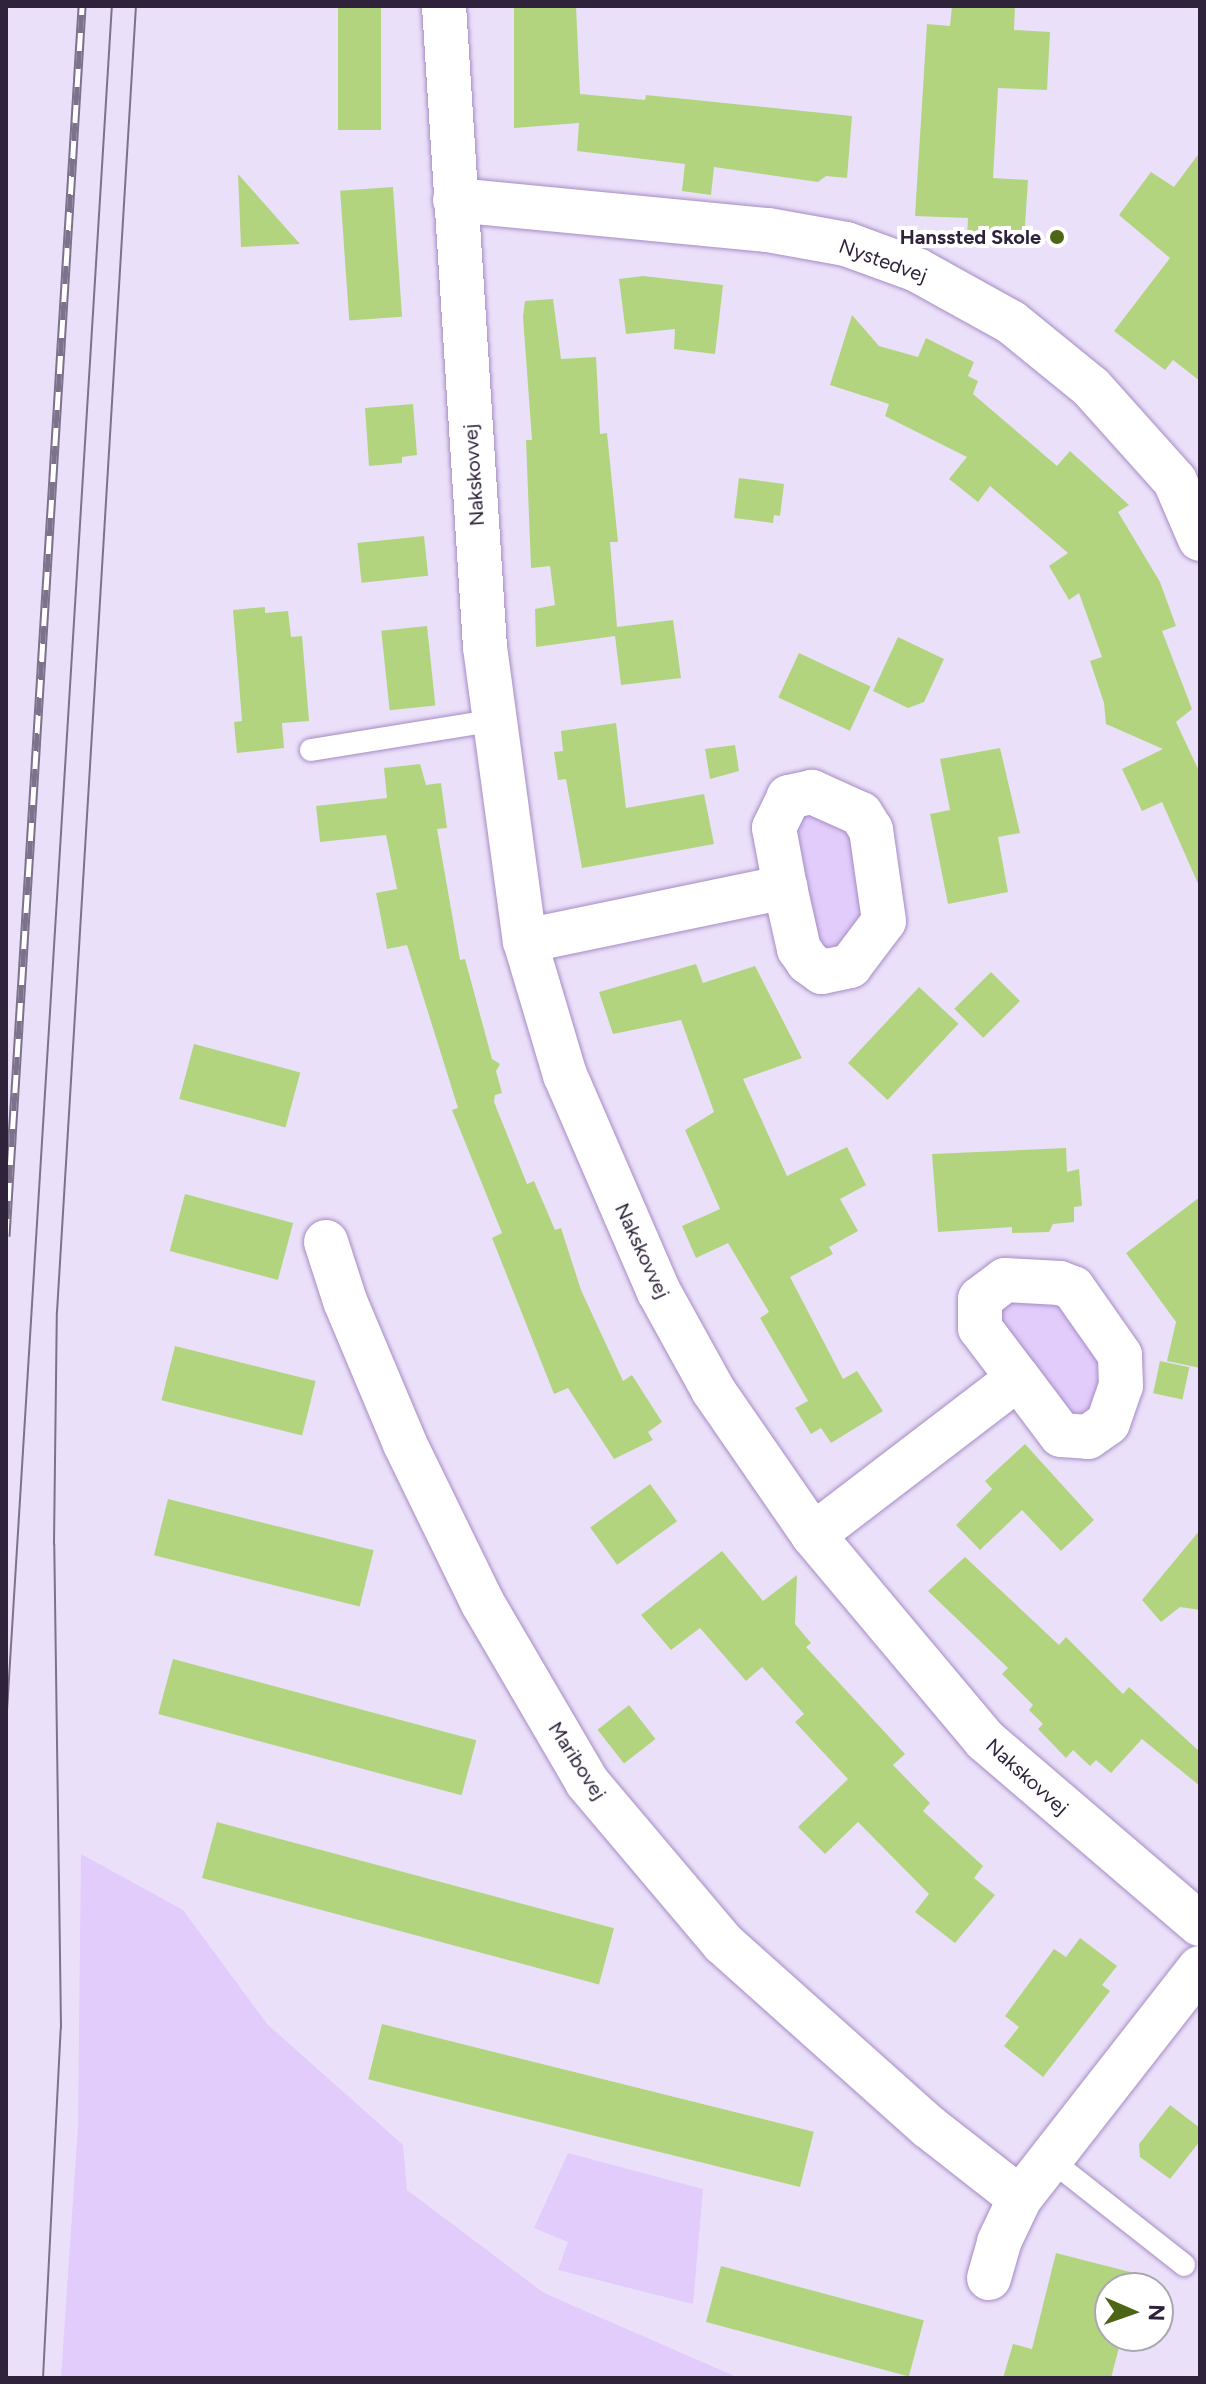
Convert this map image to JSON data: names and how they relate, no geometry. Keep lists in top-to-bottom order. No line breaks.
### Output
{"streets":{"street":["Nystedvej","Nakskovvej","Maribovej"]},"crossings":[["Nystedvej","Nakskovvej"]],"places":["Hanssted Skole"],"north":"right"}
